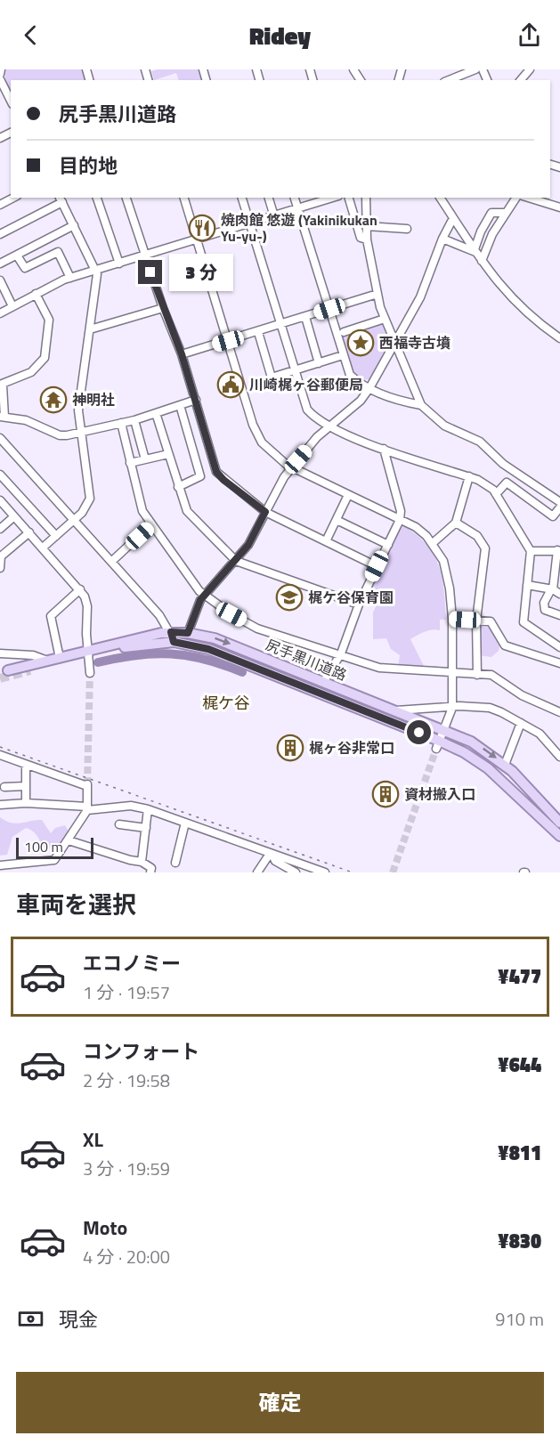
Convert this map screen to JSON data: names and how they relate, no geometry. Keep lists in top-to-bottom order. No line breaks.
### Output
{"streets":{"main road":["尻手黒川道路"]},"districts":["梶ケ谷"],"places":{"restaurant":["焼肉館 悠遊 (Yakinikukan Yu-yu-)"],"place":["西福寺古墳"],"public building":["川崎梶ヶ谷郵便局"],"temple":["神明社"],"school or university":["梶ケ谷保育園"],"building":["梶ヶ谷非常口","資材搬入口"]},"scale_bar":"100 m","page":{"header":"Ridey","banner":["尻手黒川道路","目的地"],"bubble":"3 分","scale":"100 m","heading":"車両を選択","list":[{"name":"エコノミー","note":"1 分 · 19:57","value":"¥477"},{"name":"コンフォート","note":"2 分 · 19:58","value":"¥644"},{"name":"XL","note":"3 分 · 19:59","value":"¥811"},{"name":"Moto","note":"4 分 · 20:00","value":"¥830"}],"pay":["現金","910 m"],"buttons":"確定"}}
